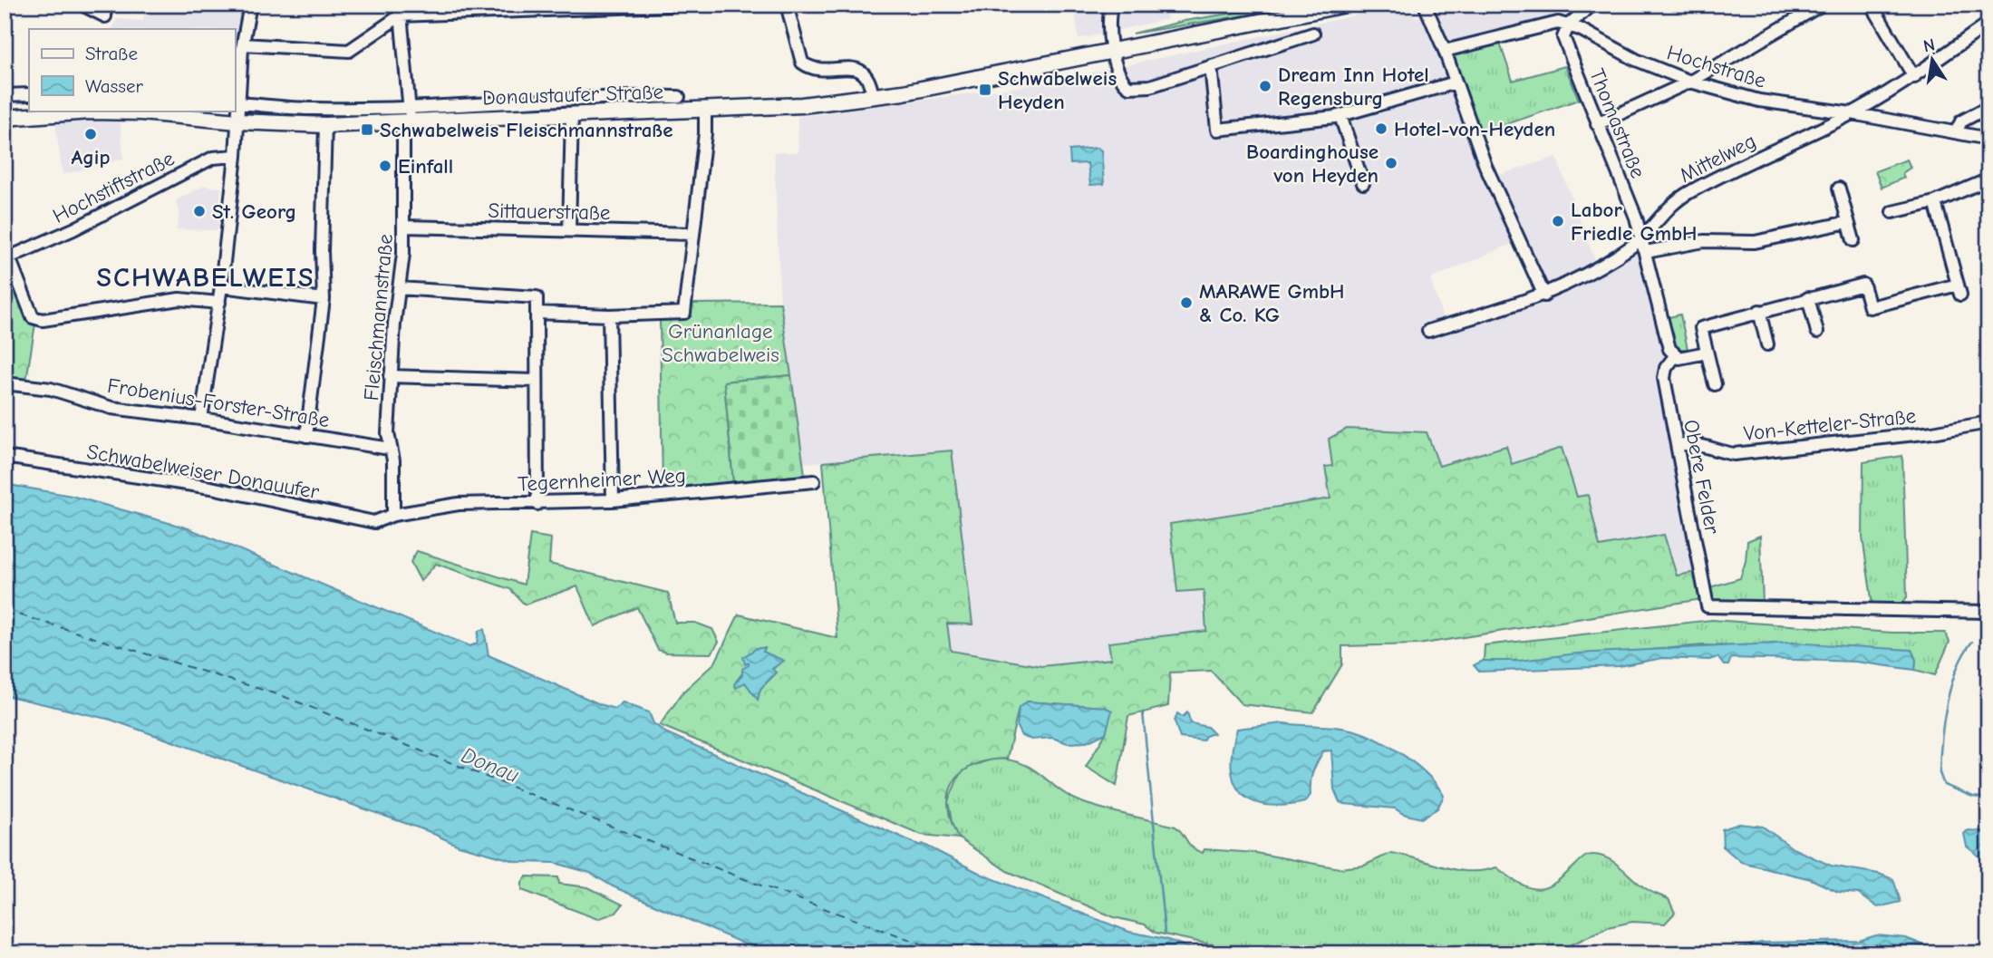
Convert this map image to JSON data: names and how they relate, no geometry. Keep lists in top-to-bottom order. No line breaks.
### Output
{"streets":{"main road":["Donaustaufer Straße"],"street":["Hochstraße","Thomastraße","Mittelweg","Hochstiftstraße","Sittauerstraße","Fleischmannstraße","Frobenius-Forster-Straße","Von-Ketteler-Straße","Schwabelweiser Donauufer","Obere Felder","Tegernheimer Weg"]},"crossings":[["Hochstraße","Thomastraße"],["Hochstraße","Mittelweg"],["Donaustaufer Straße","Fleischmannstraße"],["Thomastraße","Mittelweg"],["Sittauerstraße","Fleischmannstraße"],["Fleischmannstraße","Frobenius-Forster-Straße"],["Fleischmannstraße","Schwabelweiser Donauufer"],["Fleischmannstraße","Tegernheimer Weg"],["Von-Ketteler-Straße","Obere Felder"],["Schwabelweiser Donauufer","Tegernheimer Weg"]],"districts":["SCHWABELWEIS"],"water":["Donau"],"parks":["Grünanlage Schwabelweis"],"places":{"other":["Dream Inn Hotel Regensburg","Hotel-von-Heyden","Agip","Boardinghouse von Heyden","Einfall","St. Georg","Labor Friedle GmbH","MARAWE GmbH & Co. KG"],"transit":["Schwabelweis Heyden","Schwabelweis Fleischmannstraße"]},"legend":["Straße","Wasser"],"north":"top"}
